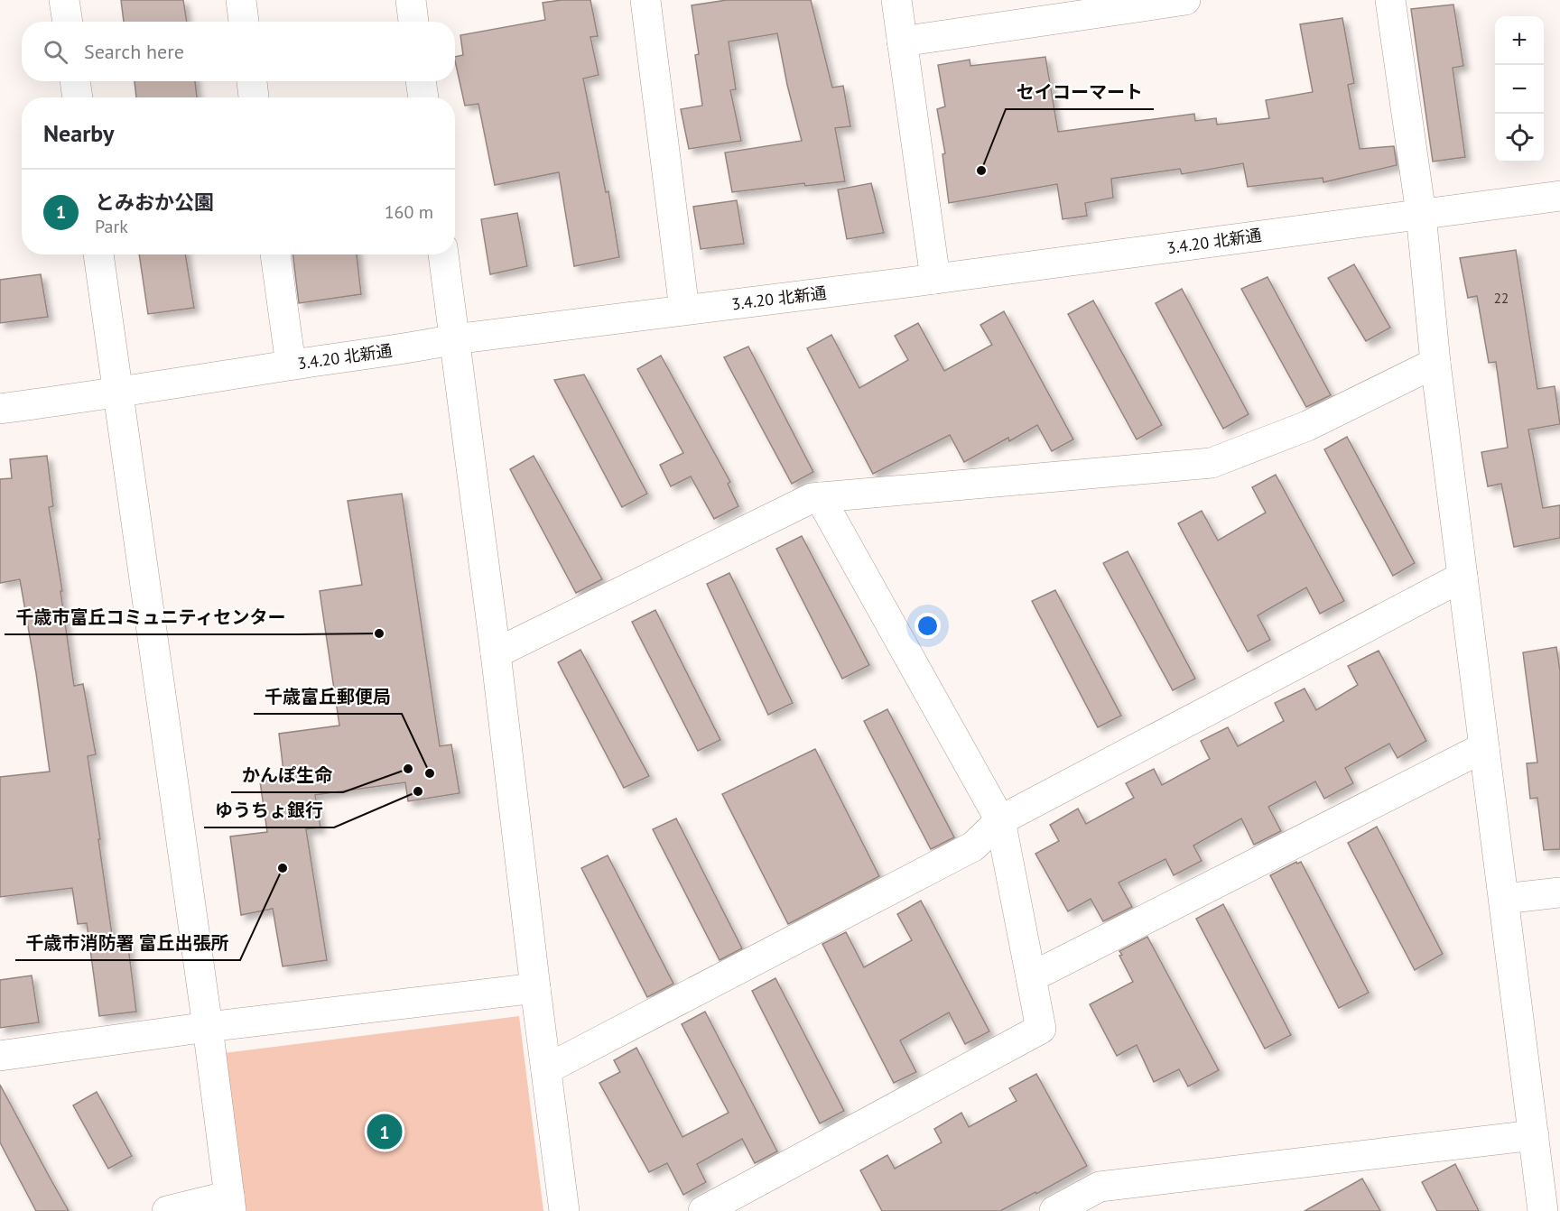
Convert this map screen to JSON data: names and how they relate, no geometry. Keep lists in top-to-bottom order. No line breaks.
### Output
{"streets":{"street":["3.4.20 北新通"]},"places":["セイコーマート","千歳市富丘コミュニティセンター","かんぽ生命","千歳富丘郵便局","ゆうちょ銀行","千歳市消防署 富丘出張所"],"house_numbers":["22"],"page":{"map_buttons":["+","−"],"search":"Search here","heading":"Nearby","list":[{"mark":"1","name":"とみおか公園","note":"Park","value":"160 m"}],"pins":"1"}}
